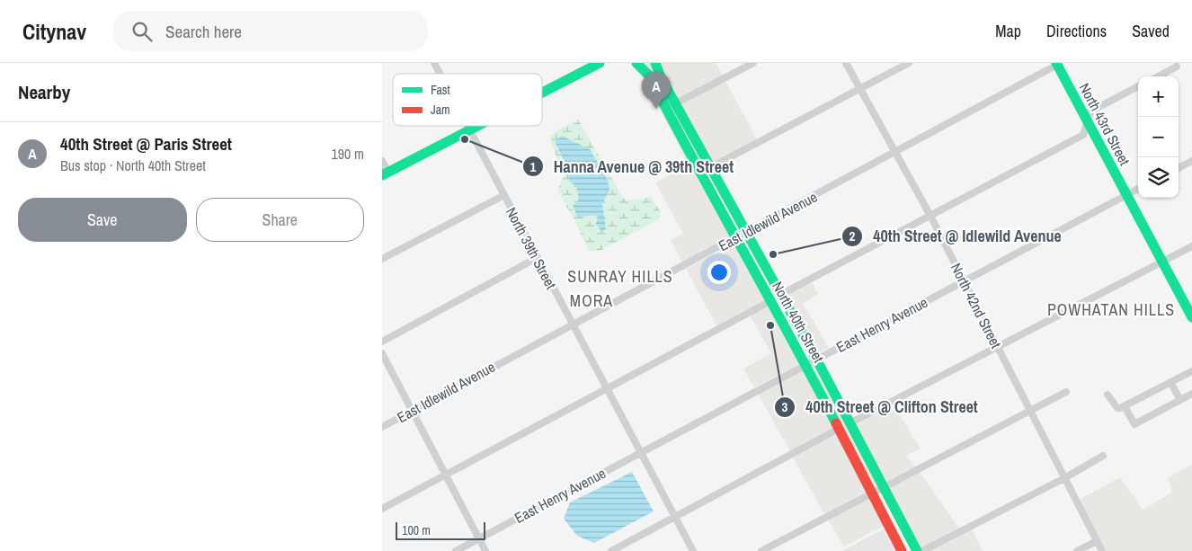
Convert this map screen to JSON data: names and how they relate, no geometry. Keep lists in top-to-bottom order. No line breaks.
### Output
{"streets":{"main road":["North 43rd Street","North 40th Street"],"street":["East Idlewild Avenue","North 39th Street","North 42nd Street","East Henry Avenue"]},"crossings":[["North 43rd Street","East Idlewild Avenue"],["North 43rd Street","East Henry Avenue"],["East Idlewild Avenue","North 39th Street"],["East Idlewild Avenue","North 42nd Street"],["East Idlewild Avenue","North 40th Street"],["North 39th Street","East Henry Avenue"],["North 42nd Street","East Henry Avenue"],["North 40th Street","East Henry Avenue"]],"districts":["SUNRAY HILLS","MORA","POWHATAN HILLS"],"places":["Hanna Avenue @ 39th Street","40th Street @ Idlewild Avenue","40th Street @ Clifton Street"],"legend":["Fast","Jam"],"scale_bar":"100 m","page":{"header":"Citynav","search":"Search here","nav":["Map","Directions","Saved"],"heading":"Nearby","pins":"A","map_buttons":["+","−"],"list":[{"mark":"A","name":"40th Street @ Paris Street","note":"Bus stop · North 40th Street","value":"190 m"}],"buttons":["Save","Share"],"scale":"100 m"}}
